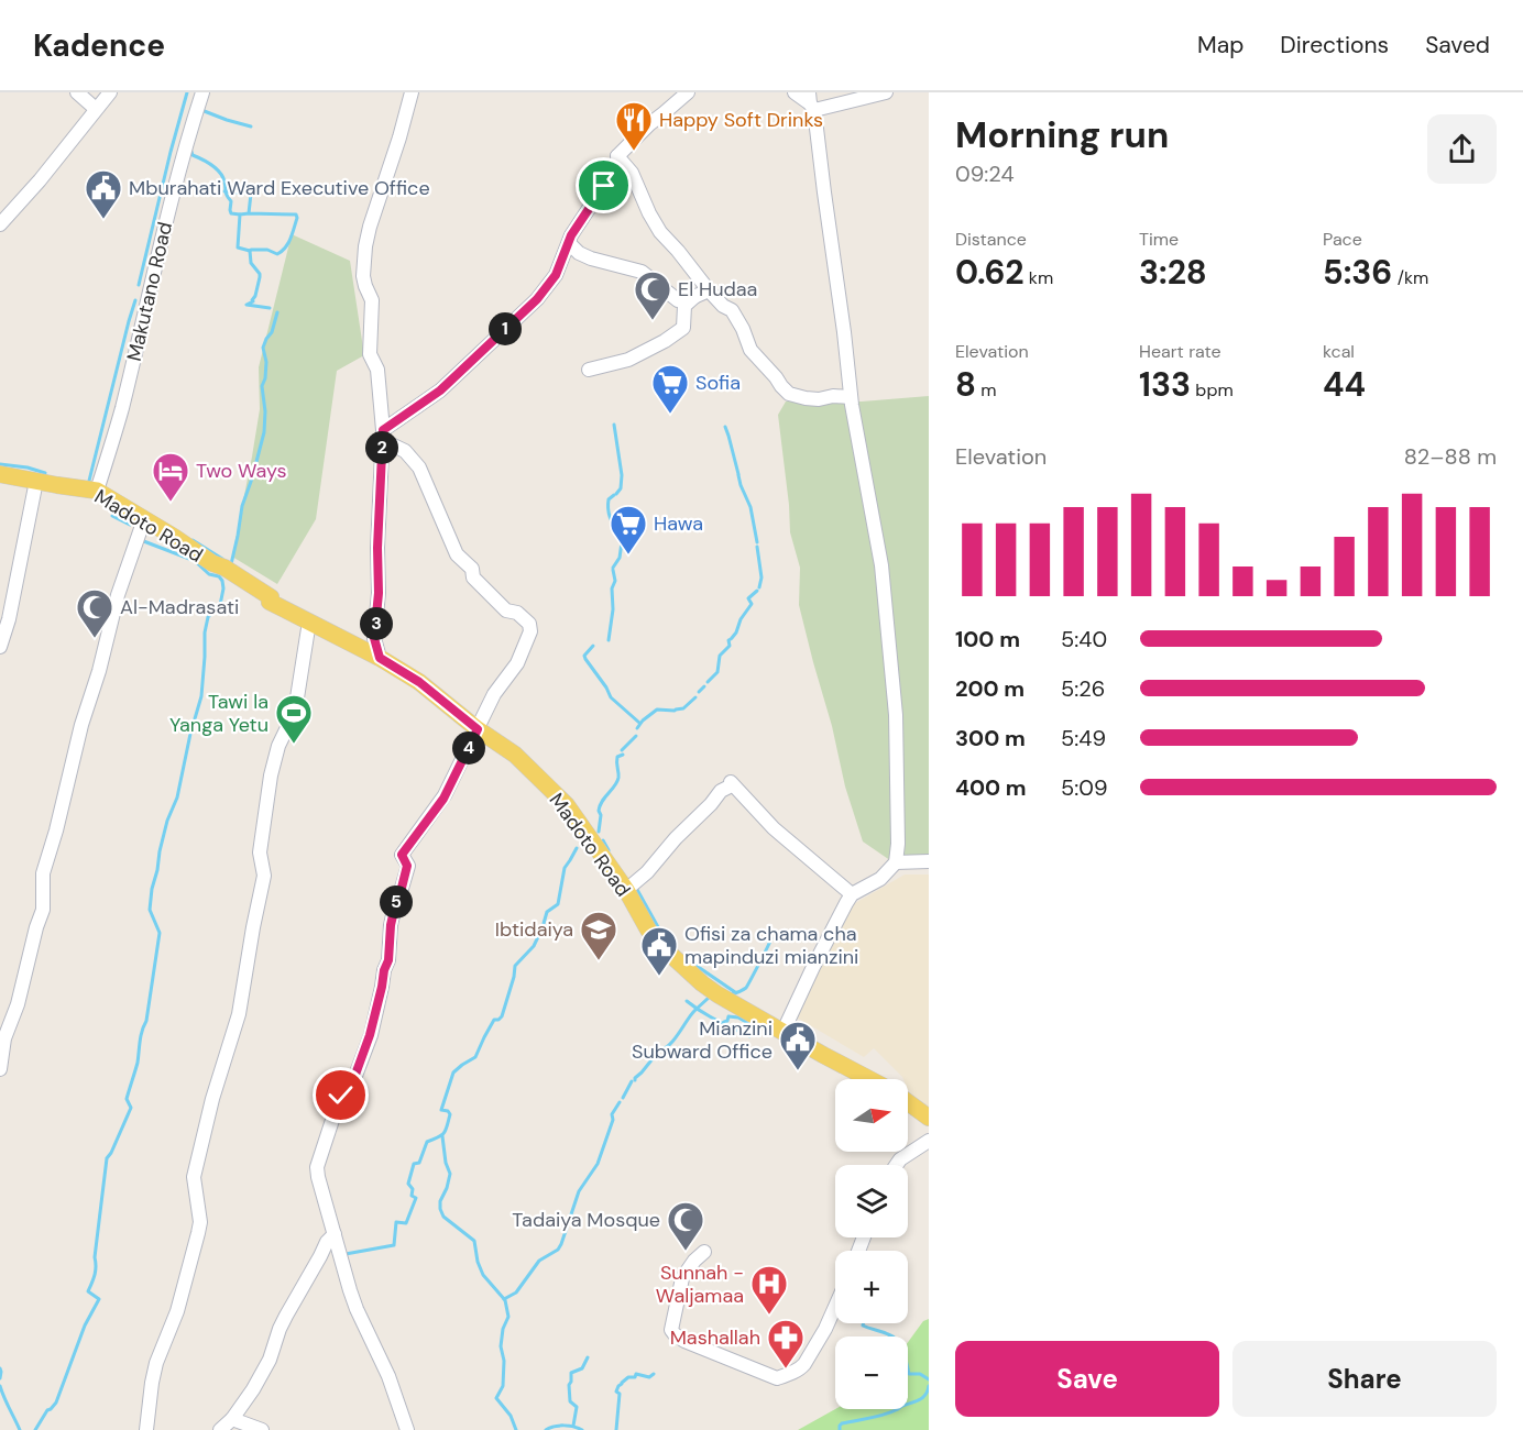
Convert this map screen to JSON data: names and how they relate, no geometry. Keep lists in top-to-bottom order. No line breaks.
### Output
{"streets":{"main road":["Madoto Road"],"street":["Makutano Road"]},"crossings":[["Makutano Road","Madoto Road"]],"places":{"restaurant":["Happy Soft Drinks"],"public building":["Mburahati Ward Executive Office","Ofisi za chama cha mapinduzi mianzini","Mianzini Subward Office"],"mosque":["El Hudaa","Al-Madrasati","Tadaiya Mosque"],"supermarket":["Sofia","Hawa"],"hotel":["Two Ways"],"sports":["Tawi la Yanga Yetu"],"school or university":["Ibtidaiya"],"hospital":["Sunnah - Waljamaa"],"pharmacy":["Mashallah"]},"north":"right","page":{"header":"Kadence","nav":["Map","Directions","Saved"],"heading":["Morning run","09:24"],"stats":[["Distance","0.62 km"],["Time","3:28"],["Pace","5:36 /km"],["Elevation","8 m"],["Heart rate","133 bpm"],["kcal","44"]],"pins":["1","2","3","4","5"],"chart":["Elevation","82–88 m"],"list":[{"name":"100 m","note":"5:40"},{"name":"200 m","note":"5:26"},{"name":"300 m","note":"5:49"},{"name":"400 m","note":"5:09"}],"map_buttons":["+","−"],"buttons":["Save","Share"]}}
